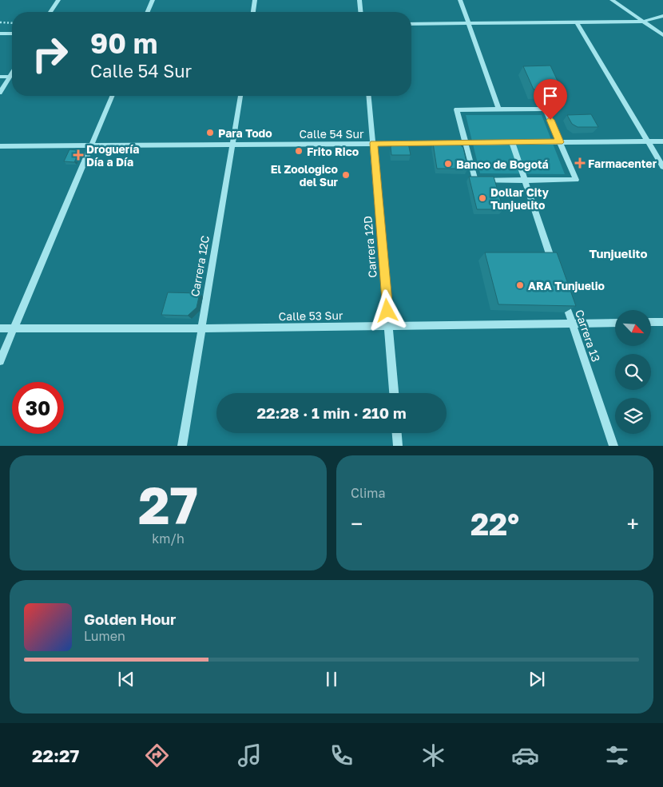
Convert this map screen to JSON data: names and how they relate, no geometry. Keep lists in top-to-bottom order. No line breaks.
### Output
{"streets":{"street":["Calle 54 Sur","Carrera 12D","Carrera 12C","Calle 53 Sur","Carrera 13"]},"crossings":[["Calle 54 Sur","Carrera 12D"],["Calle 54 Sur","Carrera 12C"],["Carrera 12D","Calle 53 Sur"],["Carrera 12C","Calle 53 Sur"],["Calle 53 Sur","Carrera 13"]],"districts":["Tunjuelito"],"places":{"other":["Para Todo","Frito Rico","Banco de Bogotá","El Zoologico del Sur","Dollar City Tunjuelito","ARA Tunjuelio"],"health":["Droguería Día a Día","Farmacenter"]},"north":"bottom right","page":{"turn":["90 m","Calle 54 Sur"],"limit":"30","trip":"22:28 · 1 min · 210 m","tile":[["27","km/h"],"Clima"],"heat":["−","22°","+"],"song":["Golden Hour","Lumen"],"tabs":"22:27"}}
